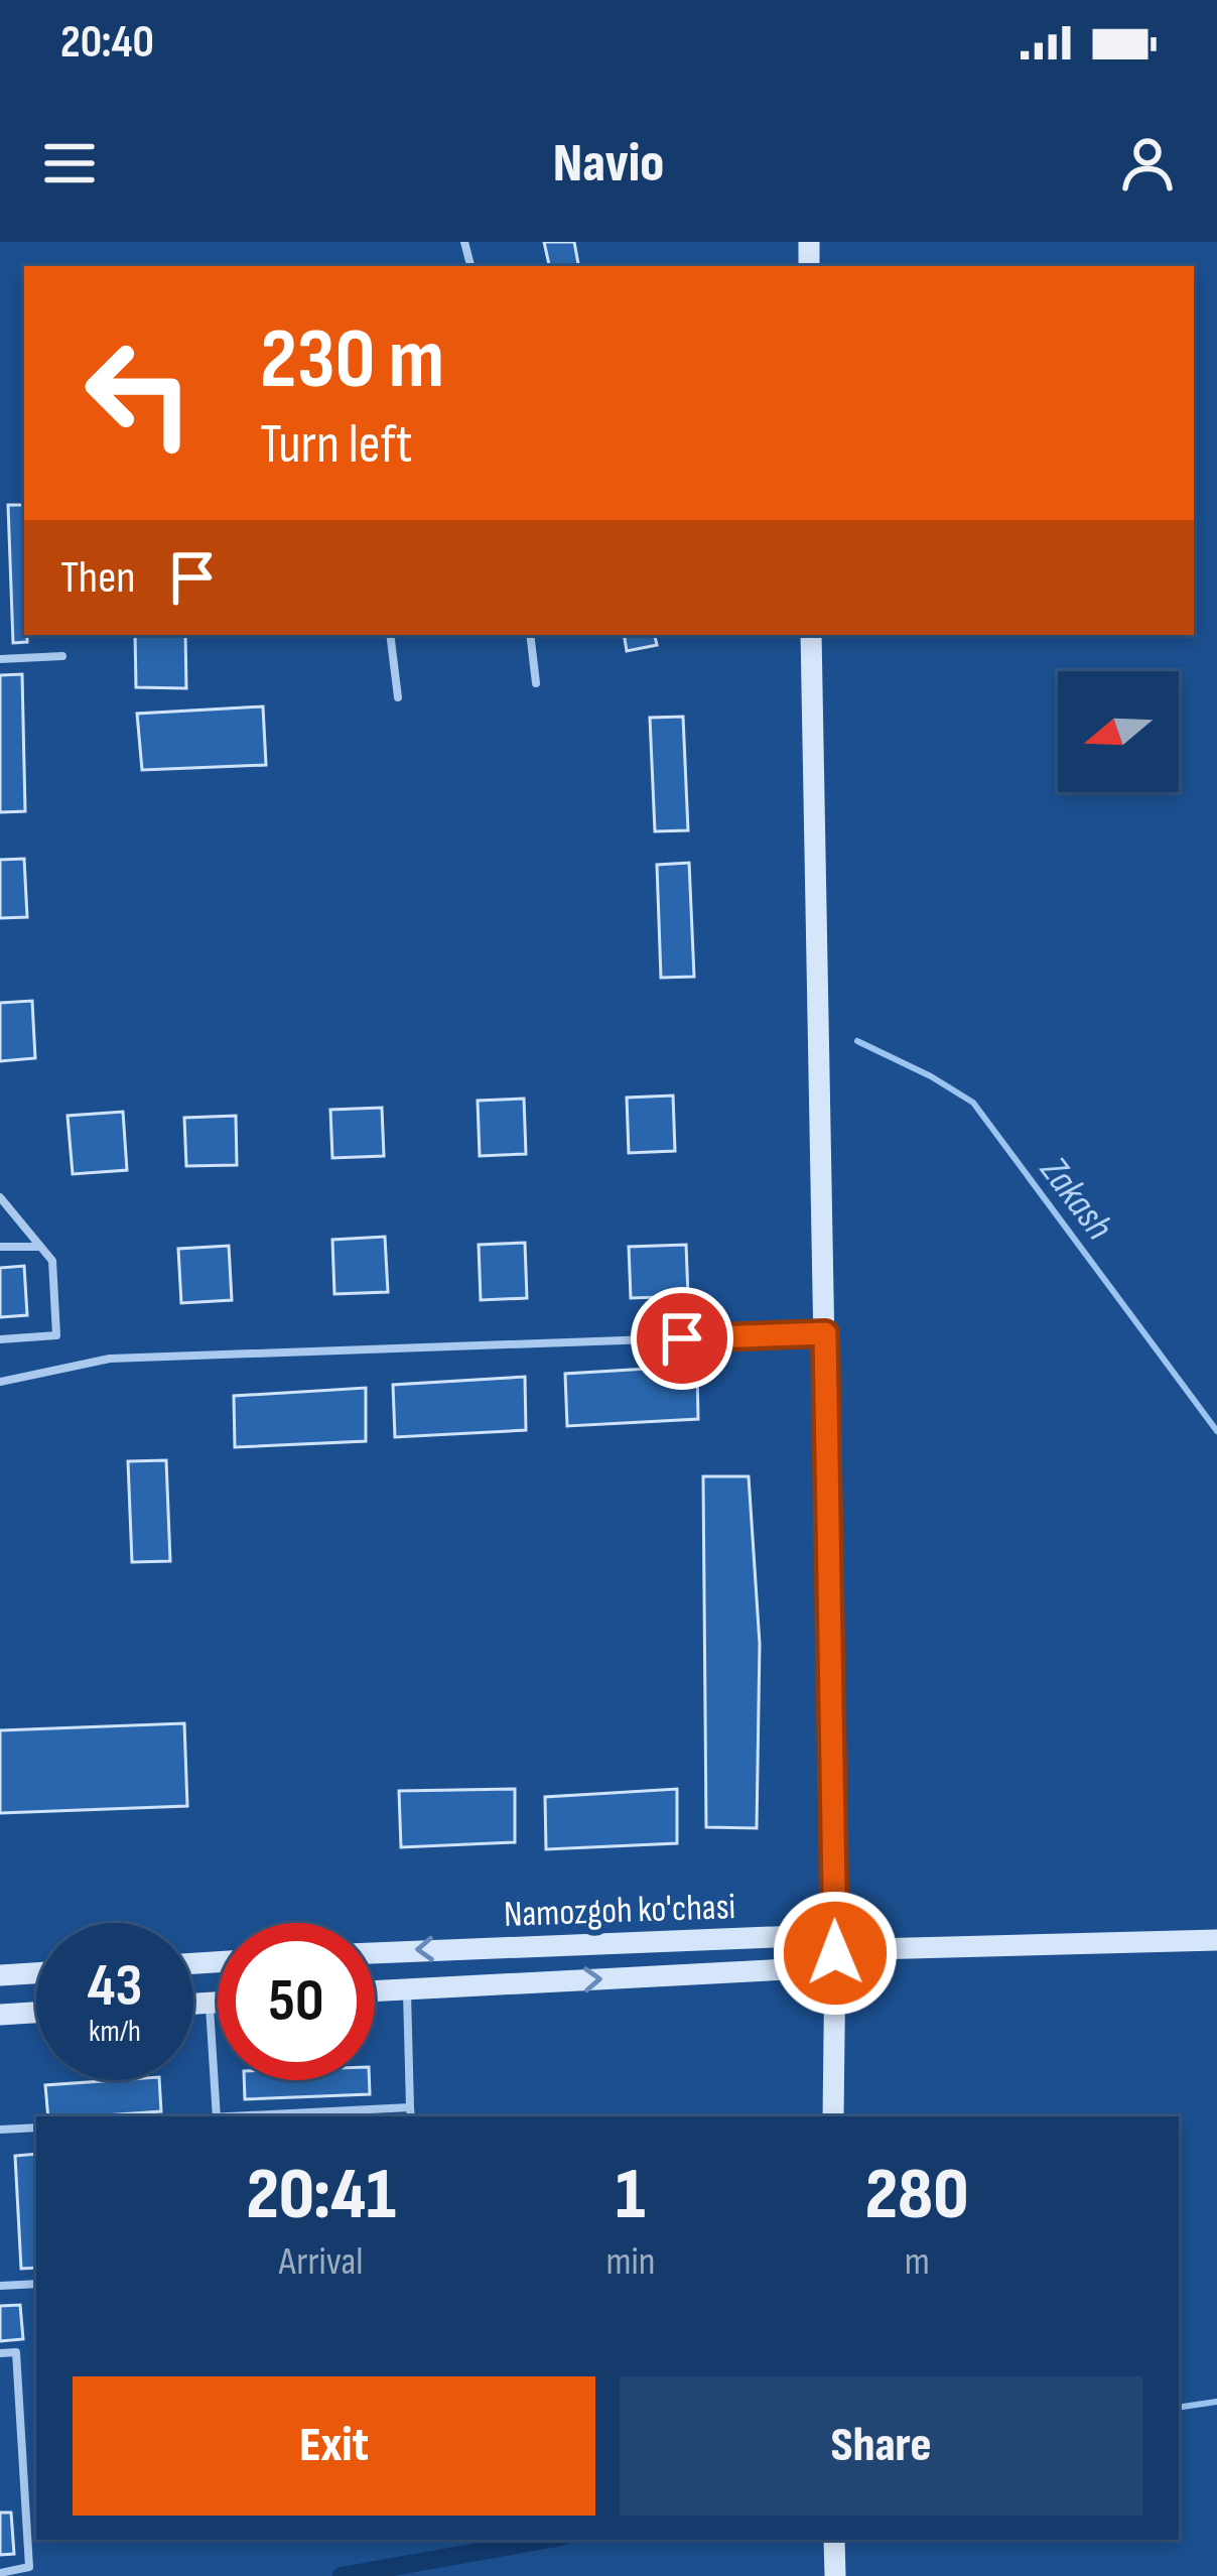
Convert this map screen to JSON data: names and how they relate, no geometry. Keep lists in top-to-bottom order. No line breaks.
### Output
{"streets":{"main road":["Namozgoh ko'chasi"]},"water":["Zakash"],"north":"left","page":{"status":"20:40","header":"Navio","turn":["230 m","Turn left"],"then":"Then","speed":"43 km/h","limit":"50","eta":["20:41","Arrival","1","min","280","m"],"buttons":["Exit","Share"]}}
